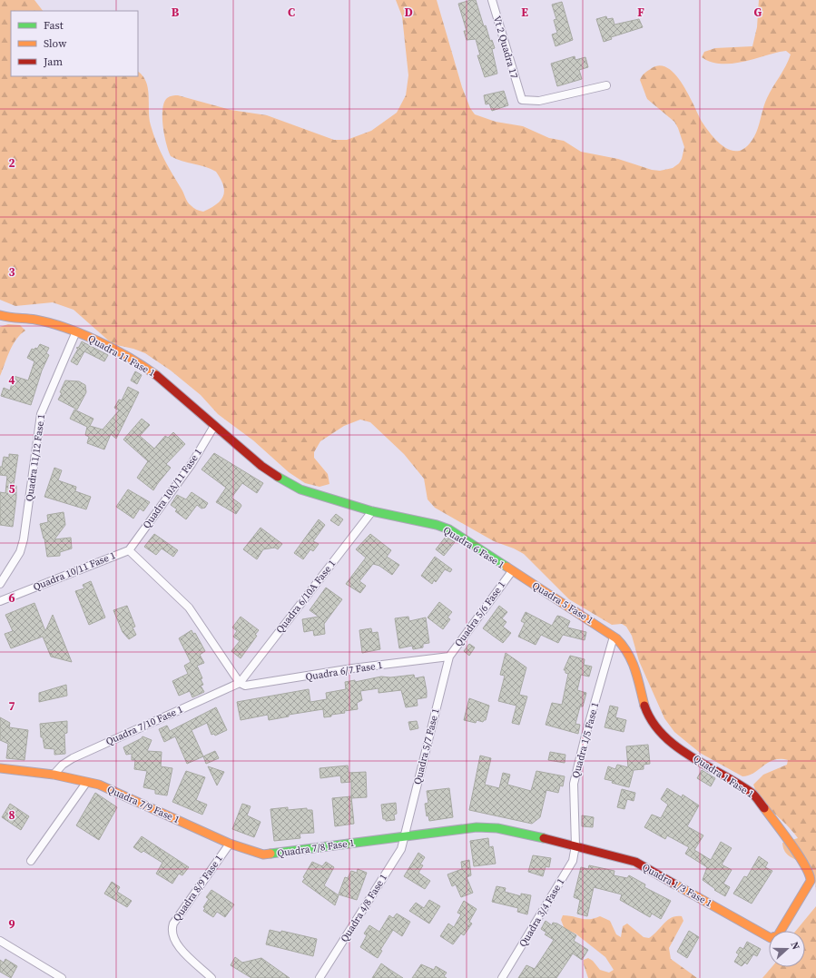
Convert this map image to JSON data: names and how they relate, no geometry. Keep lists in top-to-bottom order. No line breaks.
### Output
{"streets":{"street":["Vt 2 Quadra 17","Quadra 11 Fase 1","Quadra 11/12 Fase 1","Quadra 10A/11 Fase 1","Quadra 6 Fase 1","Quadra 10/11 Fase 1","Quadra 6/10A Fase 1","Quadra 5 Fase 1","Quadra 5/6 Fase 1","Quadra 6/7 Fase 1","Quadra 7/10 Fase 1","Quadra 1/5 Fase 1","Quadra 5/7 Fase 1","Quadra 1 Fase 1","Quadra 7/9 Fase 1","Quadra 7/8 Fase 1","Quadra 1/3 Fase 1","Quadra 8/9 Fase 1","Quadra 4/8 Fase 1","Quadra 3/4 Fase 1"]},"crossings":[["Quadra 11 Fase 1","Quadra 11/12 Fase 1"],["Quadra 11 Fase 1","Quadra 10A/11 Fase 1"],["Quadra 11 Fase 1","Quadra 6 Fase 1"],["Quadra 11 Fase 1","Quadra 6/10A Fase 1"],["Quadra 10A/11 Fase 1","Quadra 10/11 Fase 1"],["Quadra 6 Fase 1","Quadra 6/10A Fase 1"],["Quadra 6 Fase 1","Quadra 5 Fase 1"],["Quadra 6 Fase 1","Quadra 5/6 Fase 1"],["Quadra 6/10A Fase 1","Quadra 6/7 Fase 1"],["Quadra 6/10A Fase 1","Quadra 7/10 Fase 1"],["Quadra 5 Fase 1","Quadra 5/6 Fase 1"],["Quadra 5 Fase 1","Quadra 1/5 Fase 1"],["Quadra 5 Fase 1","Quadra 1 Fase 1"],["Quadra 5/6 Fase 1","Quadra 6/7 Fase 1"],["Quadra 5/6 Fase 1","Quadra 5/7 Fase 1"],["Quadra 6/7 Fase 1","Quadra 7/10 Fase 1"],["Quadra 6/7 Fase 1","Quadra 5/7 Fase 1"],["Quadra 7/10 Fase 1","Quadra 7/9 Fase 1"],["Quadra 1/5 Fase 1","Quadra 1 Fase 1"],["Quadra 1/5 Fase 1","Quadra 7/8 Fase 1"],["Quadra 1/5 Fase 1","Quadra 1/3 Fase 1"],["Quadra 1/5 Fase 1","Quadra 3/4 Fase 1"],["Quadra 5/7 Fase 1","Quadra 7/8 Fase 1"],["Quadra 5/7 Fase 1","Quadra 4/8 Fase 1"],["Quadra 7/9 Fase 1","Quadra 7/8 Fase 1"],["Quadra 7/9 Fase 1","Quadra 8/9 Fase 1"],["Quadra 7/8 Fase 1","Quadra 1/3 Fase 1"],["Quadra 7/8 Fase 1","Quadra 8/9 Fase 1"],["Quadra 7/8 Fase 1","Quadra 4/8 Fase 1"],["Quadra 7/8 Fase 1","Quadra 3/4 Fase 1"],["Quadra 1/3 Fase 1","Quadra 3/4 Fase 1"]],"legend":["Fast","Slow","Jam"],"north":"right","grid":{"columns":["B","C","D","E","F","G"],"rows":["2","3","4","5","6","7","8","9"]}}
